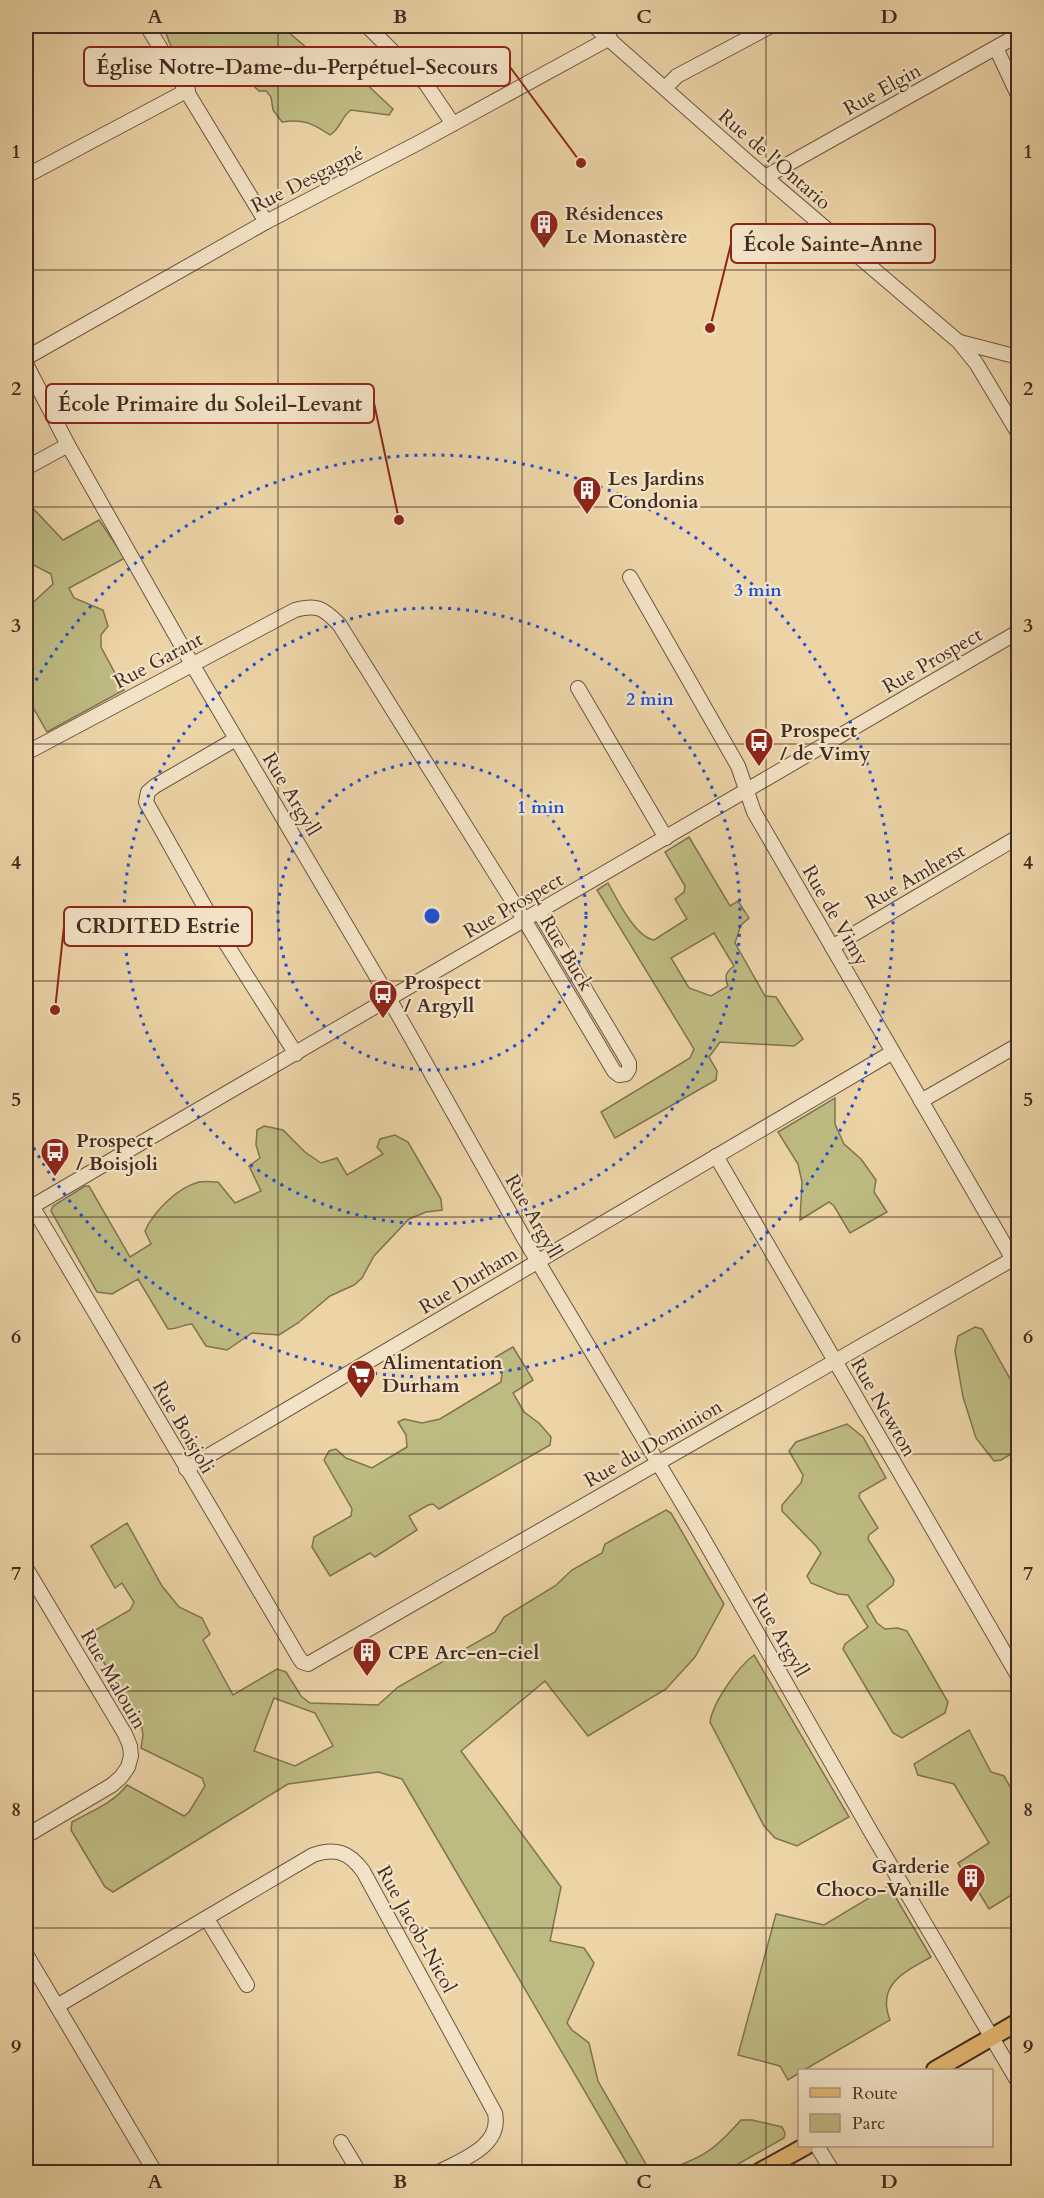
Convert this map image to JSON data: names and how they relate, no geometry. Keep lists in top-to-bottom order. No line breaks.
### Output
{"streets":{"street":["Rue Elgin","Rue de l'Ontario","Rue Desgagné","Rue Garant","Rue Prospect","Rue Argyll","Rue Amherst","Rue de Vimy","Rue Buck","Rue Durham","Rue Newton","Rue Boisjoli","Rue du Dominion","Rue Malouin","Rue Jacob-Nicol"]},"crossings":[["Rue Elgin","Rue de l'Ontario"],["Rue de l'Ontario","Rue Desgagné"],["Rue Garant","Rue Argyll"],["Rue Garant","Rue Buck"],["Rue Prospect","Rue Argyll"],["Rue Prospect","Rue de Vimy"],["Rue Prospect","Rue Buck"],["Rue Prospect","Rue Boisjoli"],["Rue Argyll","Rue Durham"],["Rue Argyll","Rue du Dominion"],["Rue Amherst","Rue de Vimy"],["Rue de Vimy","Rue Durham"],["Rue de Vimy","Rue du Dominion"],["Rue Durham","Rue Newton"],["Rue Durham","Rue Boisjoli"],["Rue Newton","Rue du Dominion"],["Rue Boisjoli","Rue du Dominion"]],"places":{"other":["Église Notre-Dame-du-Perpétuel-Secours","École Sainte-Anne","École Primaire du Soleil-Levant","CRDITED Estrie"],"building":["Résidences Le Monastère","Les Jardins Condonia","CPE Arc-en-ciel","Garderie Choco-Vanille"],"bus stop":["Prospect / de Vimy","Prospect / Argyll","Prospect / Boisjoli"],"supermarket":["Alimentation Durham"]},"legend":["Route","Parc"],"grid":{"columns":["A","B","C","D"],"rows":["1","2","3","4","5","6","7","8","9"]},"rings":["3 min","2 min","1 min"]}
